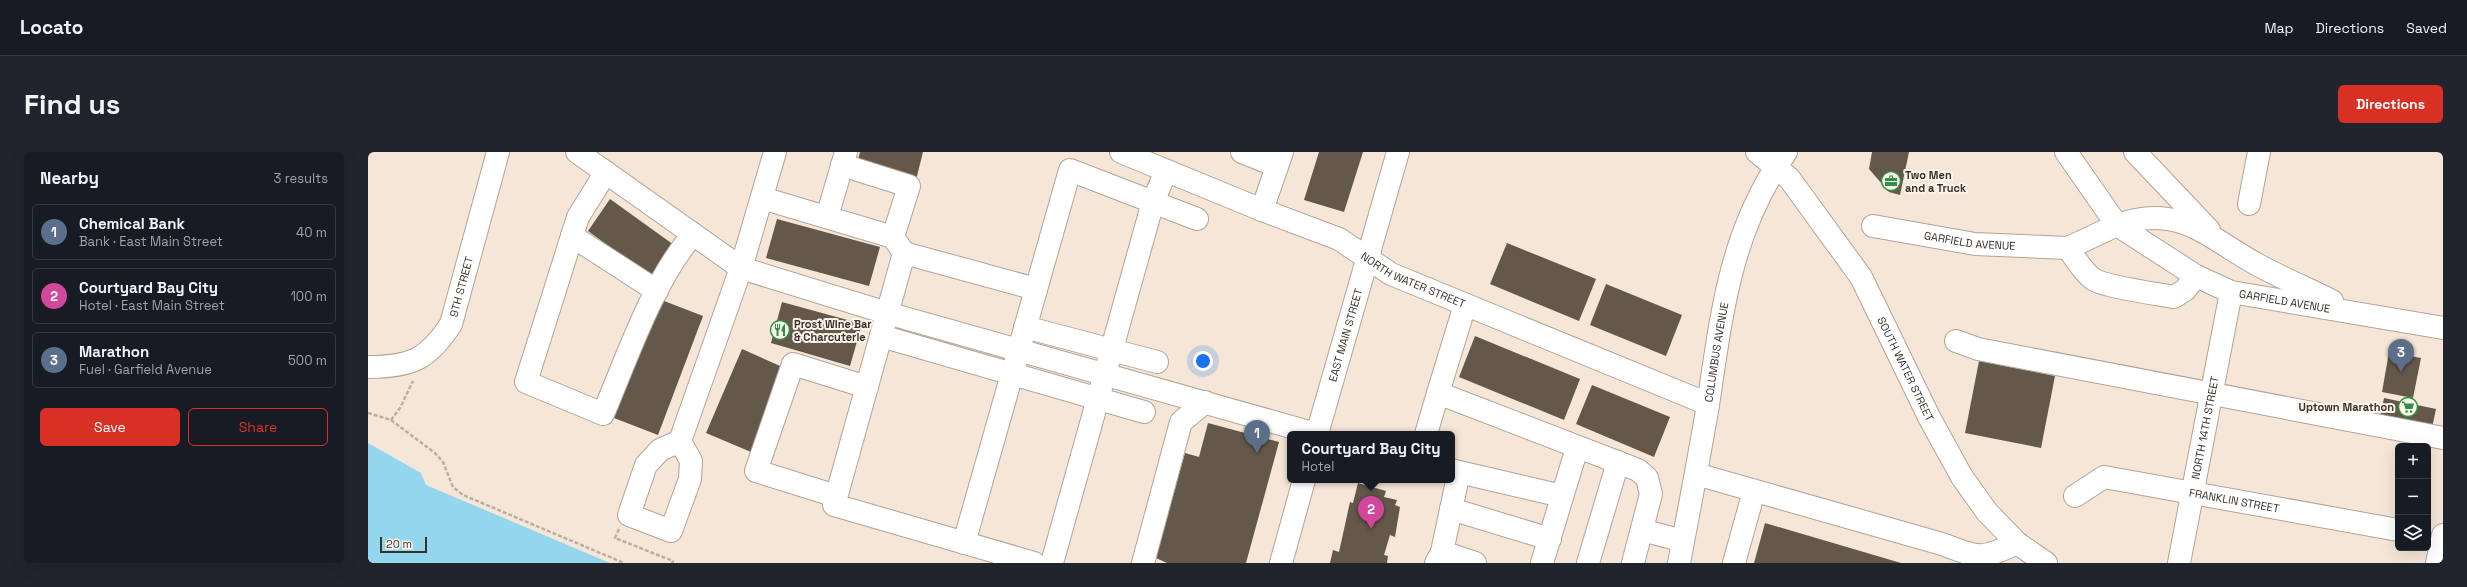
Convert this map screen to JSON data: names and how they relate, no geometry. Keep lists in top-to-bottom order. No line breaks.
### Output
{"streets":{"street":["GARFIELD AVENUE","NORTH WATER STREET","9TH STREET","EAST MAIN STREET","COLUMBUS AVENUE","SOUTH WATER STREET","NORTH 14TH STREET","FRANKLIN STREET"]},"crossings":[["GARFIELD AVENUE","NORTH 14TH STREET"],["NORTH WATER STREET","EAST MAIN STREET"],["NORTH WATER STREET","COLUMBUS AVENUE"],["COLUMBUS AVENUE","SOUTH WATER STREET"],["NORTH 14TH STREET","FRANKLIN STREET"]],"places":{"office":["Two Men and a Truck"],"restaurant":["Prost Wine Bar & Charcuterie"],"supermarket":["Uptown Marathon"]},"scale_bar":"20 m","page":{"header":"Locato","nav":["Map","Directions","Saved"],"buttons":["Directions",["Save","Share"]],"title":"Find us","heading":["Nearby","3 results"],"list":[{"mark":"1","name":"Chemical Bank","note":"Bank · East Main Street","value":"40 m"},{"mark":"2","name":"Courtyard Bay City","note":"Hotel · East Main Street","value":"100 m"},{"mark":"3","name":"Marathon","note":"Fuel · Garfield Avenue","value":"500 m"}],"pins":["3","1","2"],"popup":["Courtyard Bay City","Hotel"],"map_buttons":["+","−"],"scale":"20 m"}}
